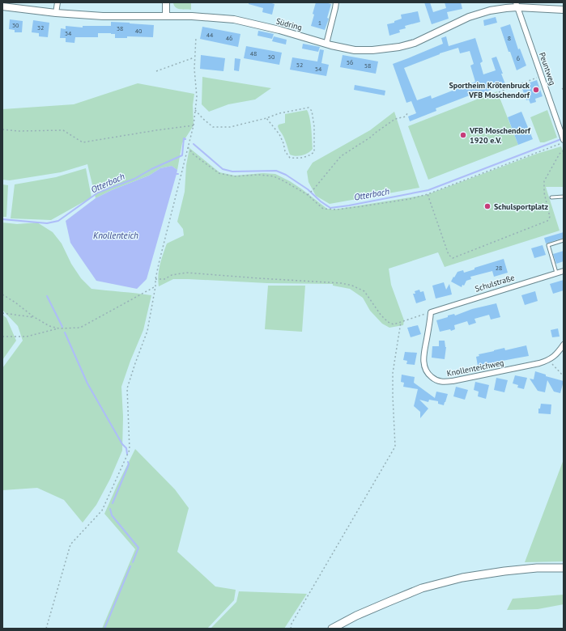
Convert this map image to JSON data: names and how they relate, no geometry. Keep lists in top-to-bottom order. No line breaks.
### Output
{"streets":{"street":["Südring","Peuntweg","Schulstraße","Knollenteichweg"]},"crossings":[["Südring","Peuntweg"],["Schulstraße","Knollenteichweg"]],"water":["Otterbach","Knollenteich"],"places":["Sportheim Krötenbruck VFB Moschendorf","VFB Moschendorf 1920 e.V.","Schulsportplatz"],"house_numbers":["1","30","32","38","40","34","44","46","8","48","50","6","56","52","58","54","28"]}
